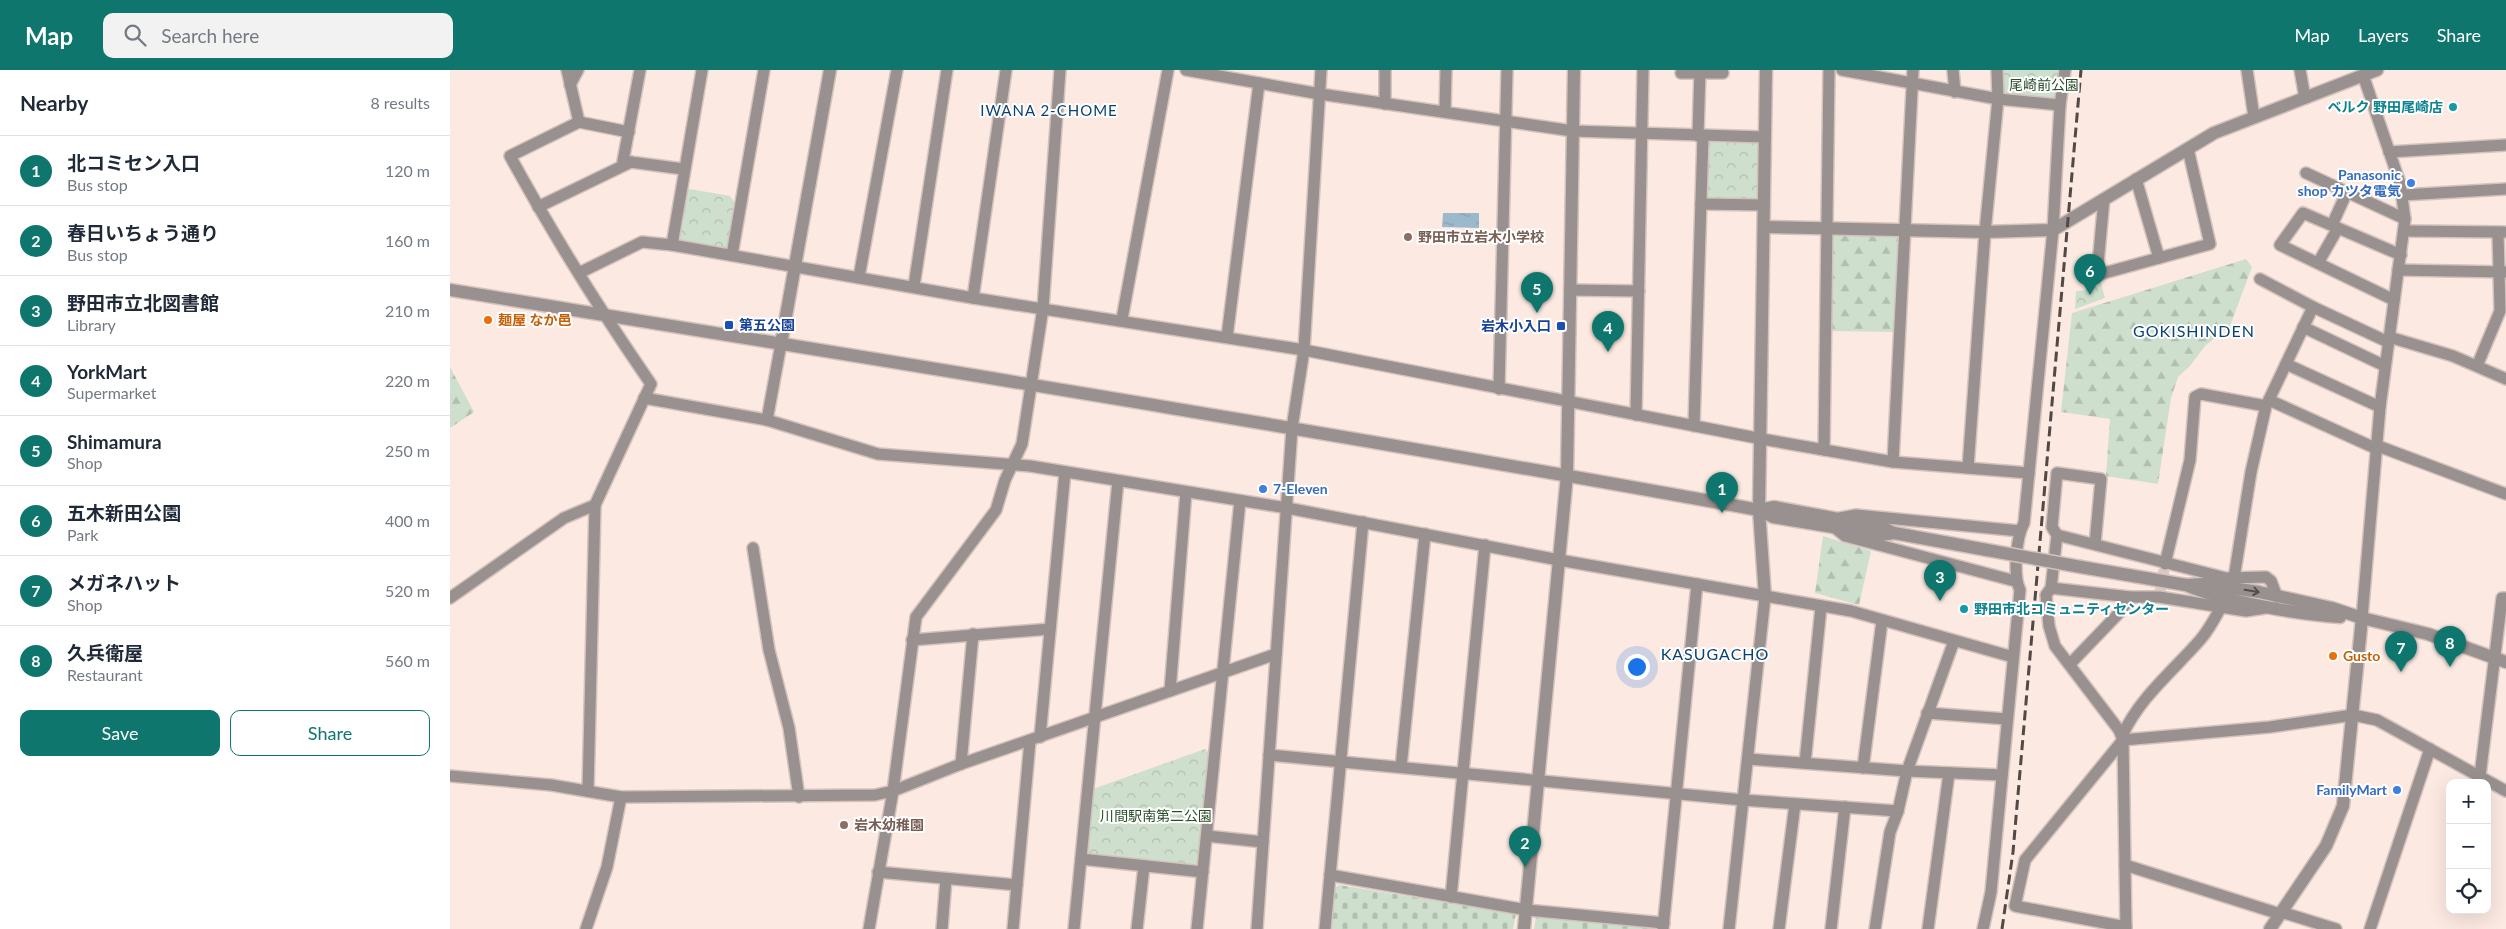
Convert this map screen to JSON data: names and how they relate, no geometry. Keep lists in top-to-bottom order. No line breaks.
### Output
{"districts":["IWANA 2-CHOME","GOKISHINDEN","KASUGACHO"],"parks":["尾崎前公園","川間駅南第二公園"],"places":{"other":["ベルク 野田尾崎店","Panasonic shop カツタ電気","野田市立岩木小学校","麺屋 なか邑","7-Eleven","野田市北コミュニティセンター","Gusto","FamilyMart","岩木幼稚園"],"transit":["第五公園","岩木小入口"]},"page":{"header":"Map","search":"Search here","nav":["Map","Layers","Share"],"heading":["Nearby","8 results"],"list":[{"mark":"1","name":"北コミセン入口","note":"Bus stop","value":"120 m"},{"mark":"2","name":"春日いちょう通り","note":"Bus stop","value":"160 m"},{"mark":"3","name":"野田市立北図書館","note":"Library","value":"210 m"},{"mark":"4","name":"YorkMart","note":"Supermarket","value":"220 m"},{"mark":"5","name":"Shimamura","note":"Shop","value":"250 m"},{"mark":"6","name":"五木新田公園","note":"Park","value":"400 m"},{"mark":"7","name":"メガネハット","note":"Shop","value":"520 m"},{"mark":"8","name":"久兵衛屋","note":"Restaurant","value":"560 m"}],"pins":["6","5","4","1","3","8","7","2"],"buttons":["Save","Share"],"map_buttons":["+","−"]}}
